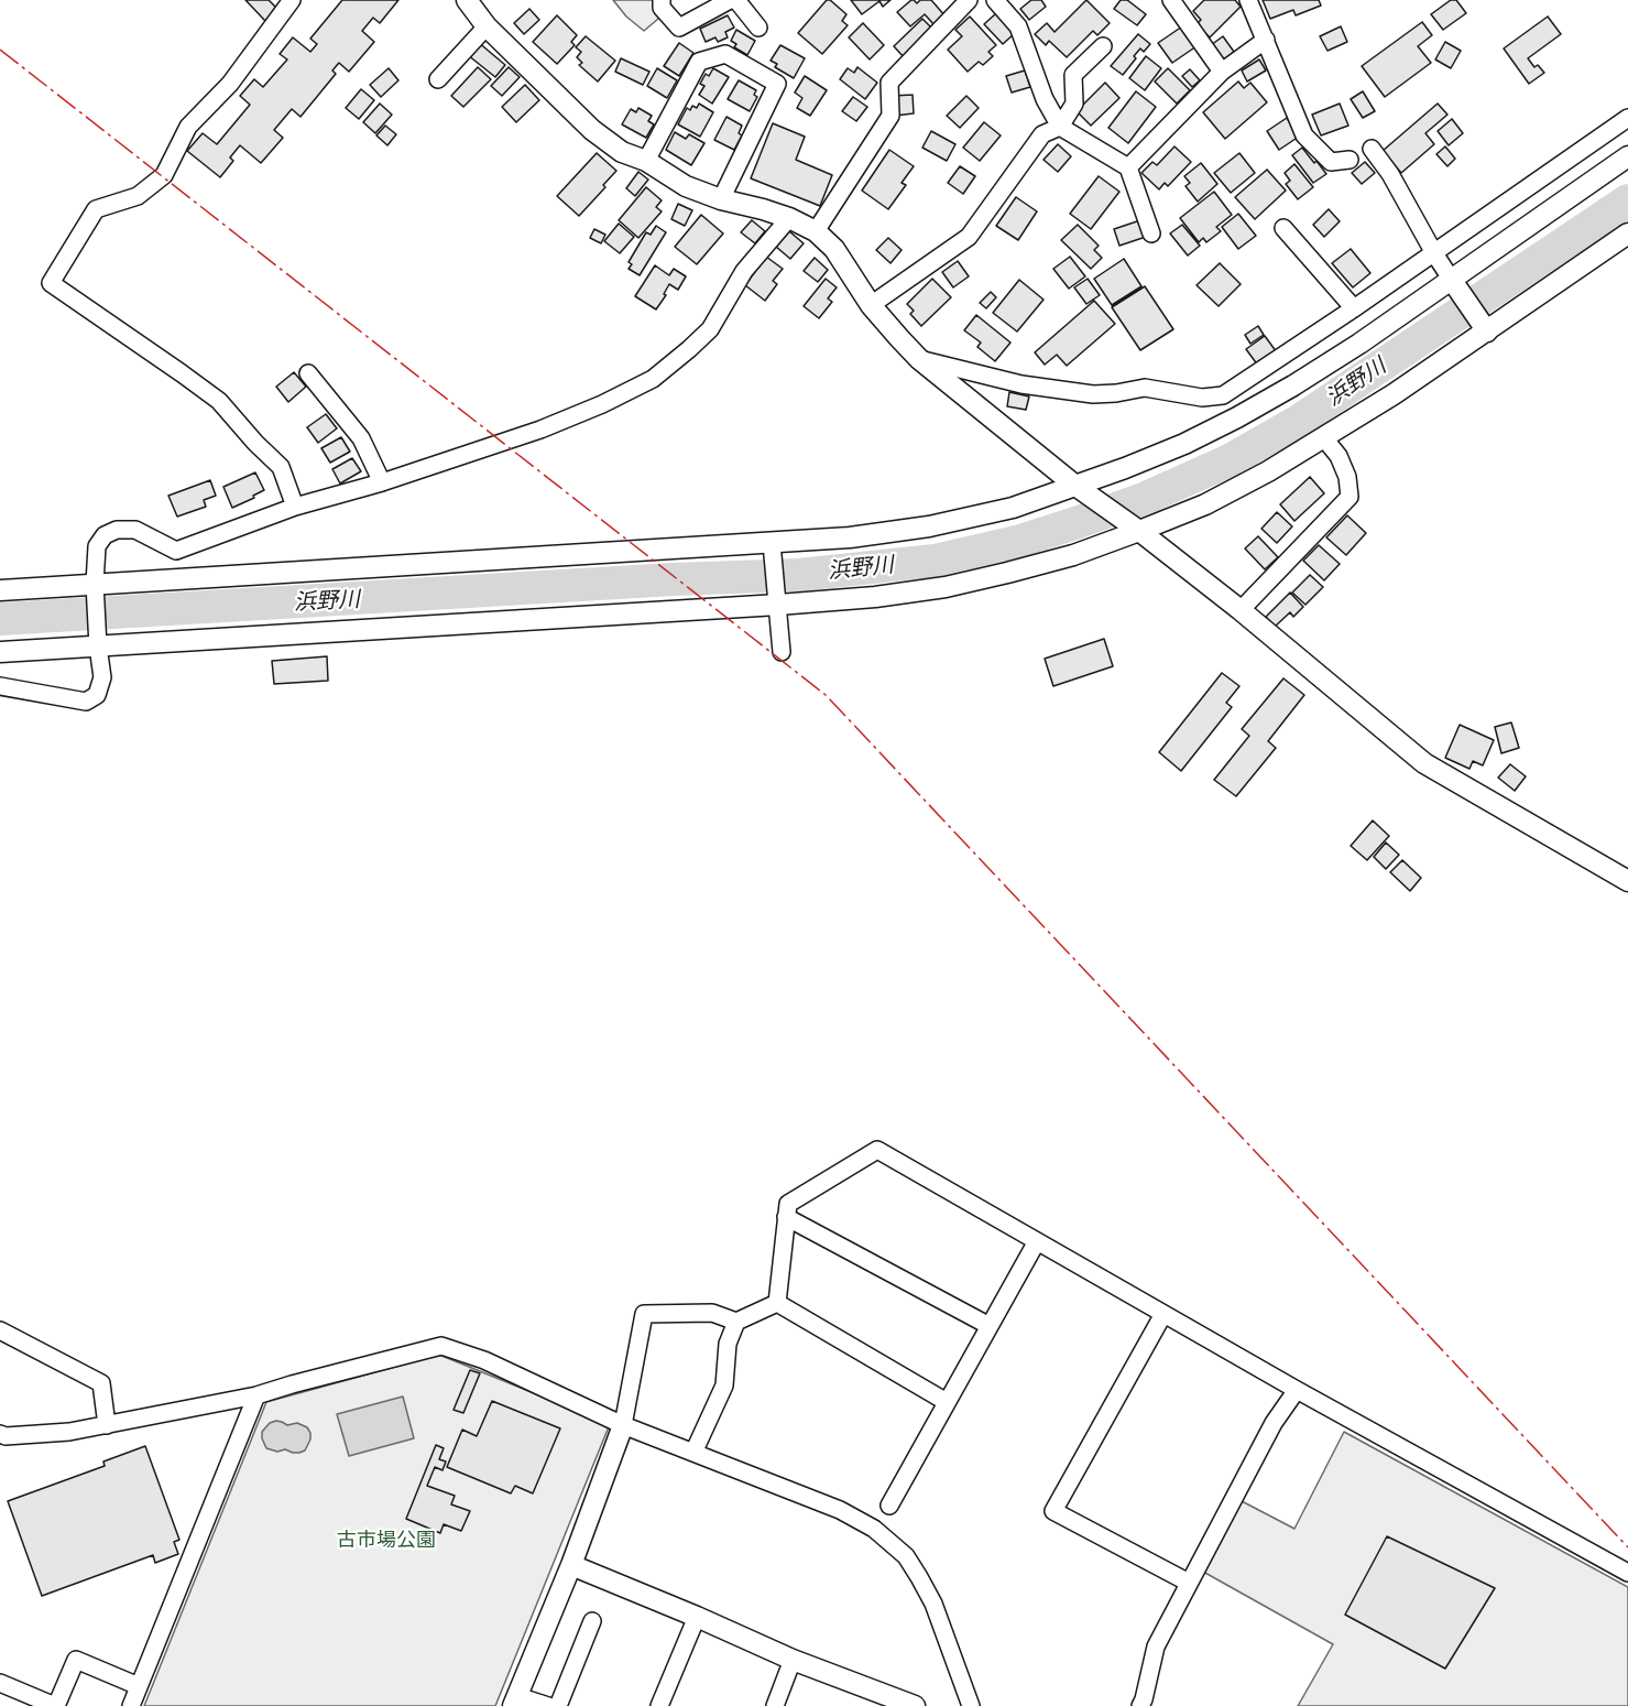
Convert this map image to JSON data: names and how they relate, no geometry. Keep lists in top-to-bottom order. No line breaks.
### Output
{"water":["浜野川"],"parks":["古市場公園"]}
